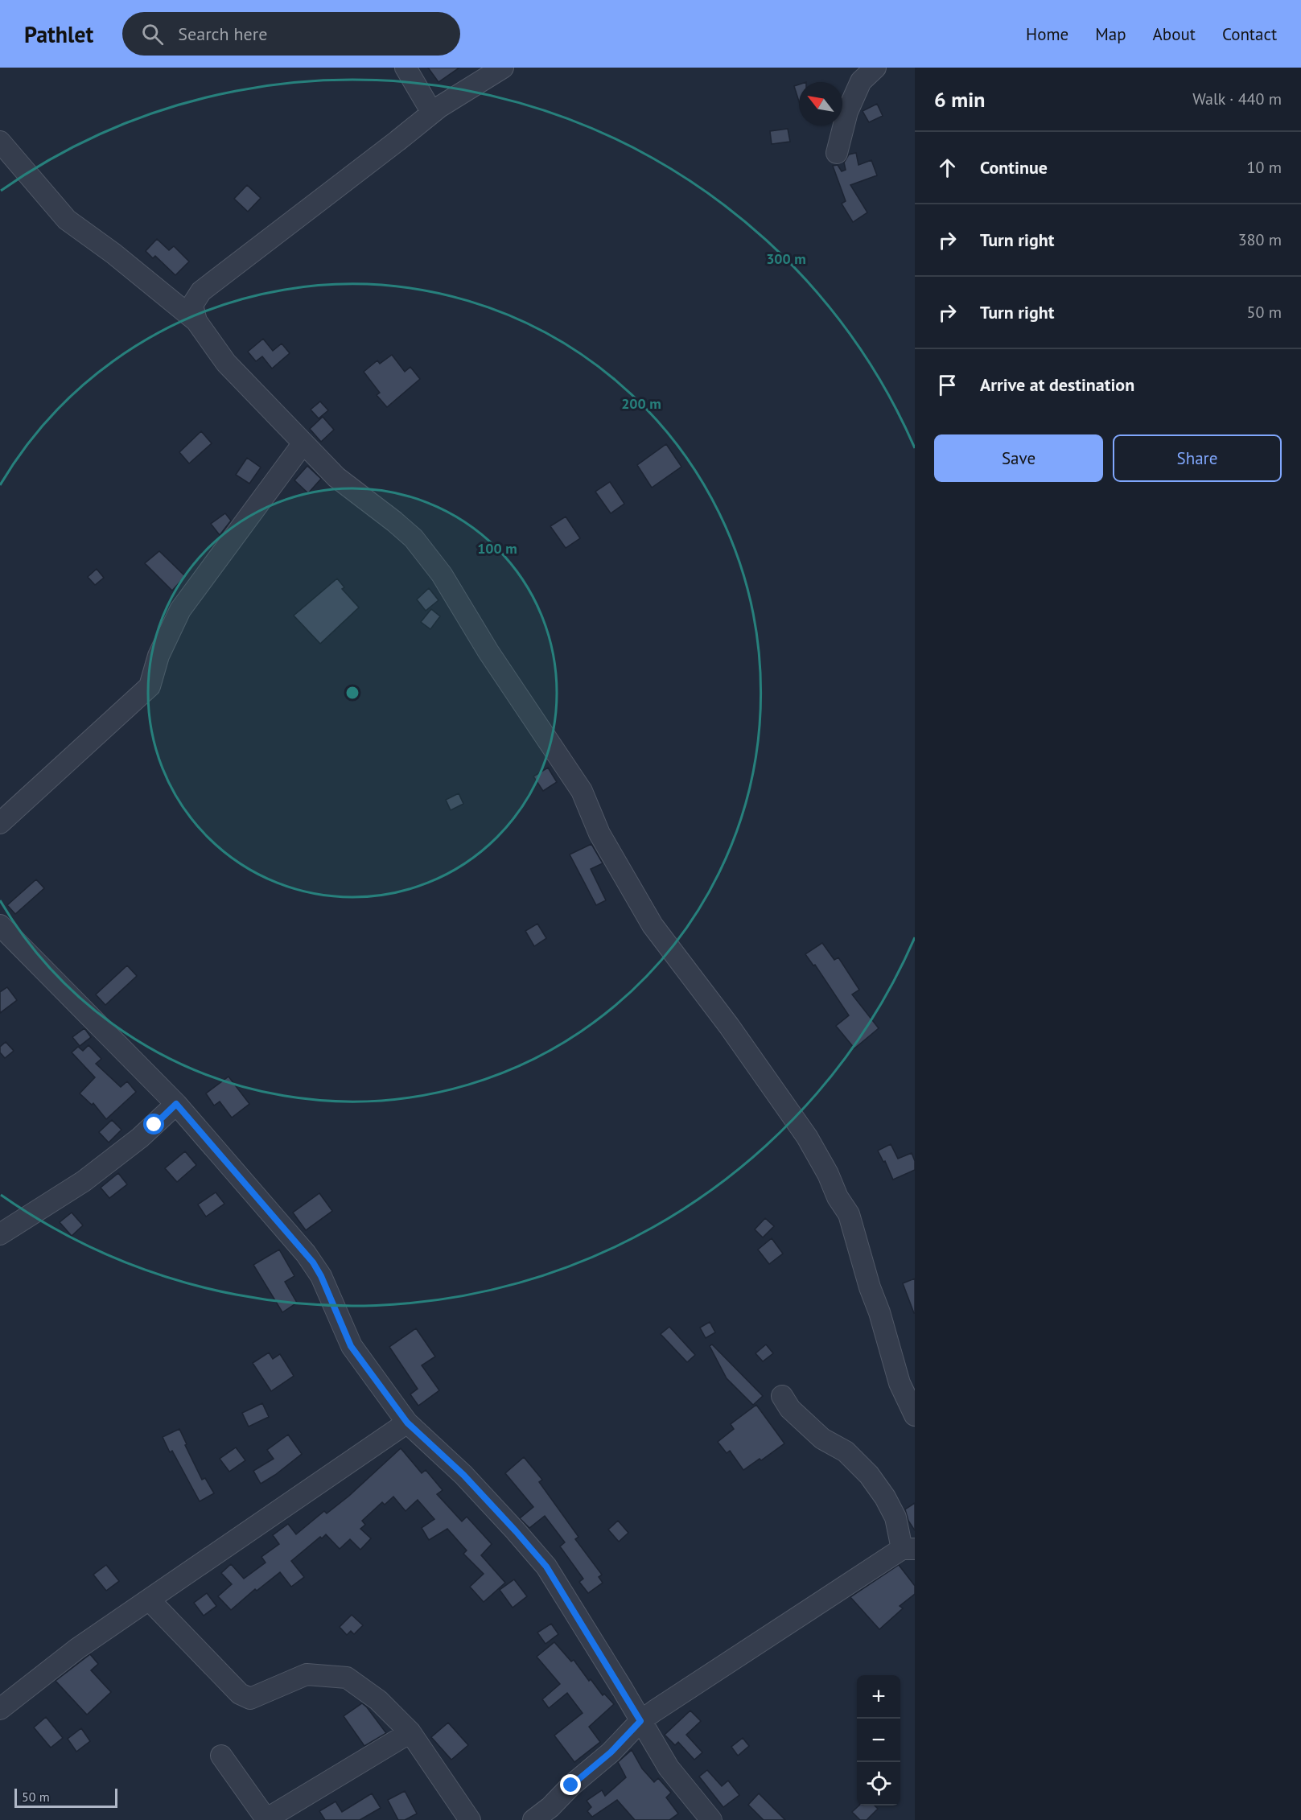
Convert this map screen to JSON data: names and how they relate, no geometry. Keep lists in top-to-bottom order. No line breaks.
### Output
{"scale_bar":"50 m","north":"top left","page":{"header":"Pathlet","search":"Search here","nav":["Home","Map","About","Contact"],"heading":["6 min","Walk · 440 m"],"list":[["Continue","10 m"],["Turn right","380 m"],["Turn right","50 m"],"Arrive at destination"],"buttons":["Save","Share"],"map_buttons":["+","−"],"scale":"50 m"},"rings":["300 m","200 m","100 m"]}
